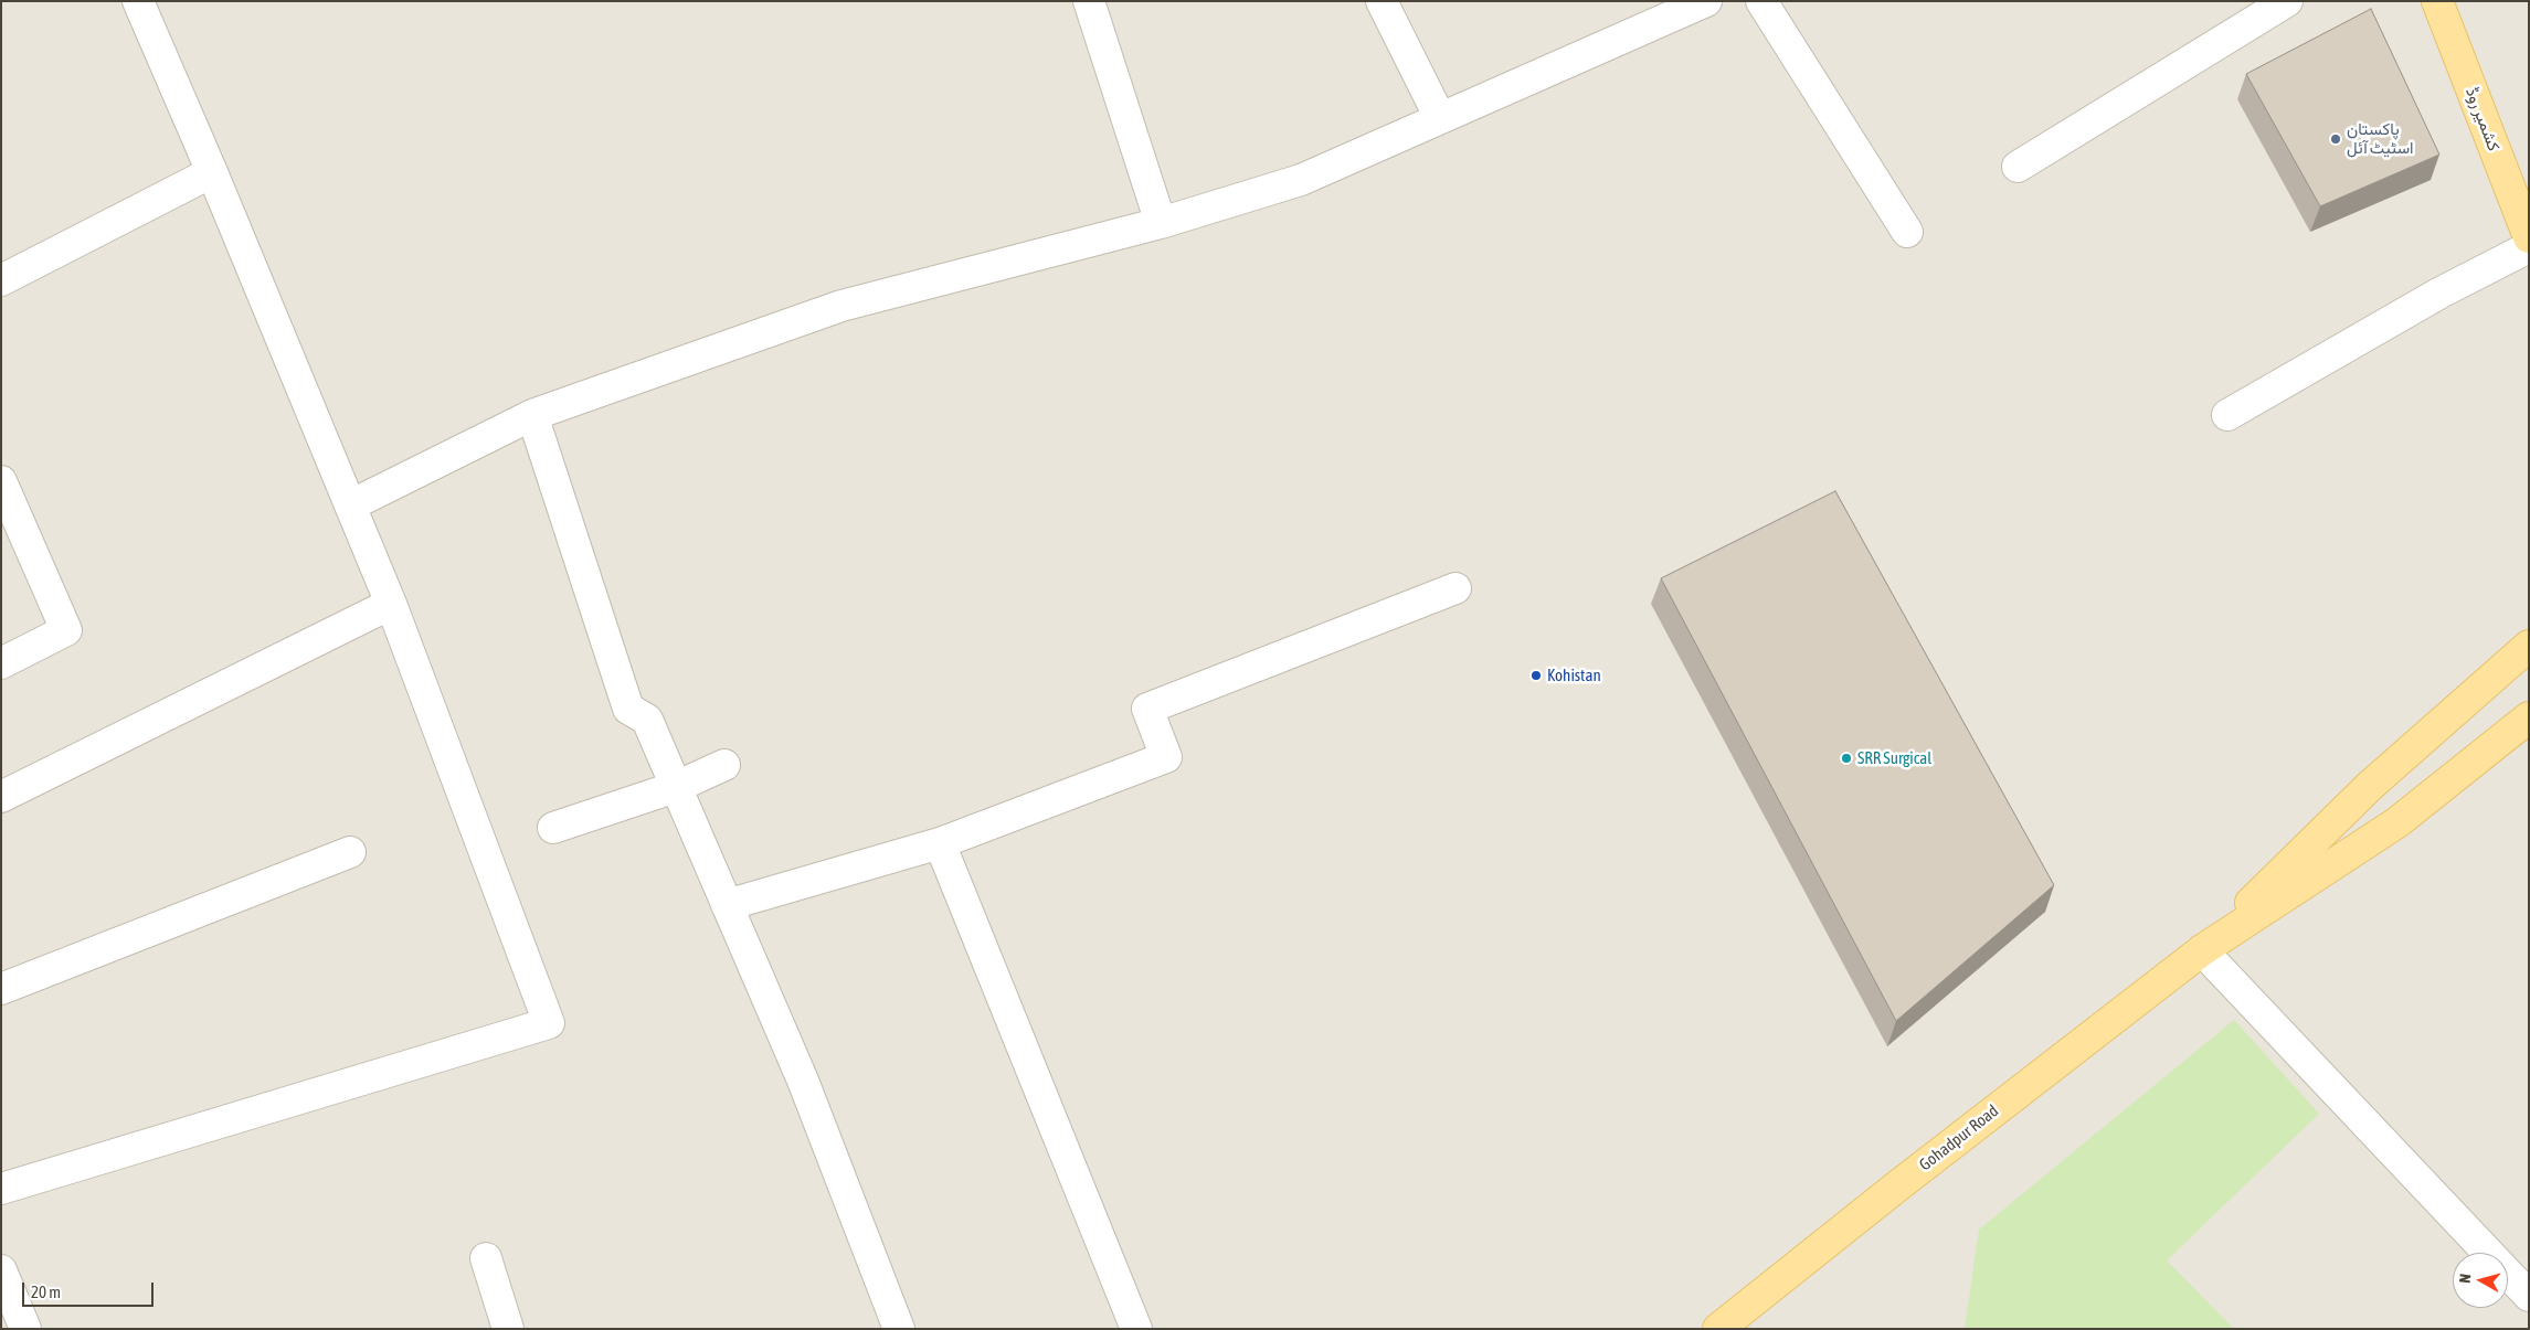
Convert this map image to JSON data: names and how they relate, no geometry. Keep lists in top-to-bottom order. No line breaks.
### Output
{"streets":{"main road":["کشمیر روڈ","Gohadpur Road"]},"places":["پاکستان اسٹیٹ آئل","Kohistan","SRR Surgical"],"scale_bar":"20 m","north":"left"}
